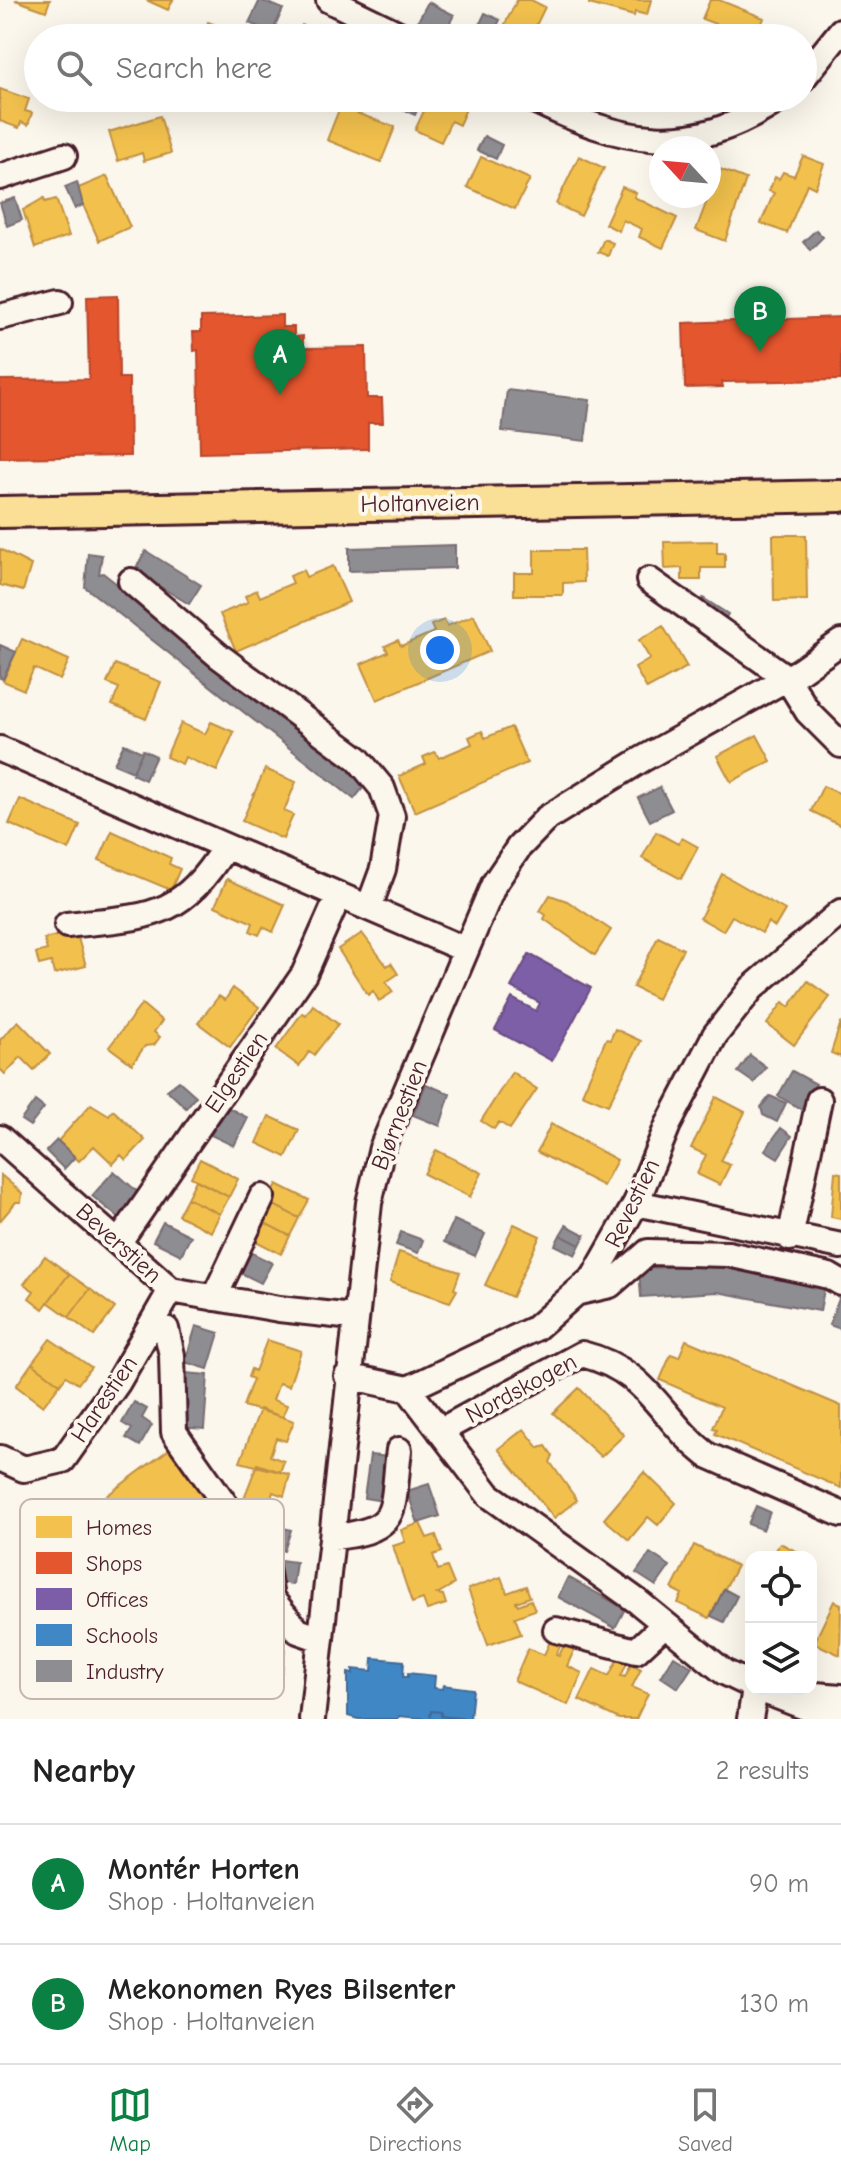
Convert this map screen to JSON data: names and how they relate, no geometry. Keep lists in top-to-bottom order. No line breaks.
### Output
{"streets":{"main road":["Holtanveien"],"street":["Elgestien","Bjørnestien","Revestien","Beverstien","Nordskogen","Harestien"]},"crossings":[["Elgestien","Beverstien"],["Bjørnestien","Beverstien"],["Bjørnestien","Harestien"],["Revestien","Nordskogen"],["Beverstien","Harestien"]],"legend":["Homes","Shops","Offices","Schools","Industry"],"north":"top left","page":{"search":"Search here","pins":["B","A"],"heading":["Nearby","2 results"],"list":[{"mark":"A","name":"Montér Horten","note":"Shop · Holtanveien","value":"90 m"},{"mark":"B","name":"Mekonomen Ryes Bilsenter","note":"Shop · Holtanveien","value":"130 m"}],"nav":["Map","Directions","Saved"]}}
